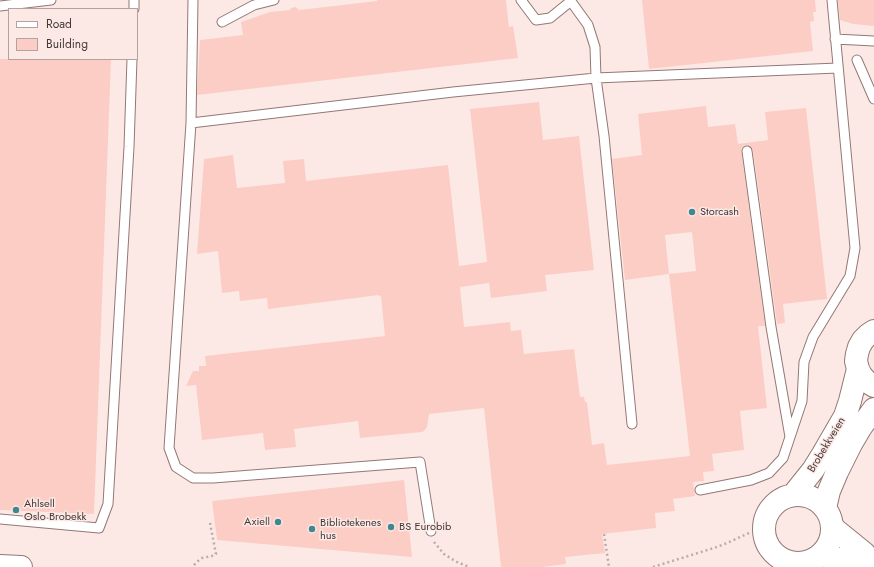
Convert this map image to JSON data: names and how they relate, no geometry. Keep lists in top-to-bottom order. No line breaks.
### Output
{"streets":{"main road":["Brobekkveien"]},"places":["Storcash","Ahlsell Oslo Brobekk","Axiell","BS Eurobib","Bibliotekenes hus"],"legend":["Road","Building"]}
